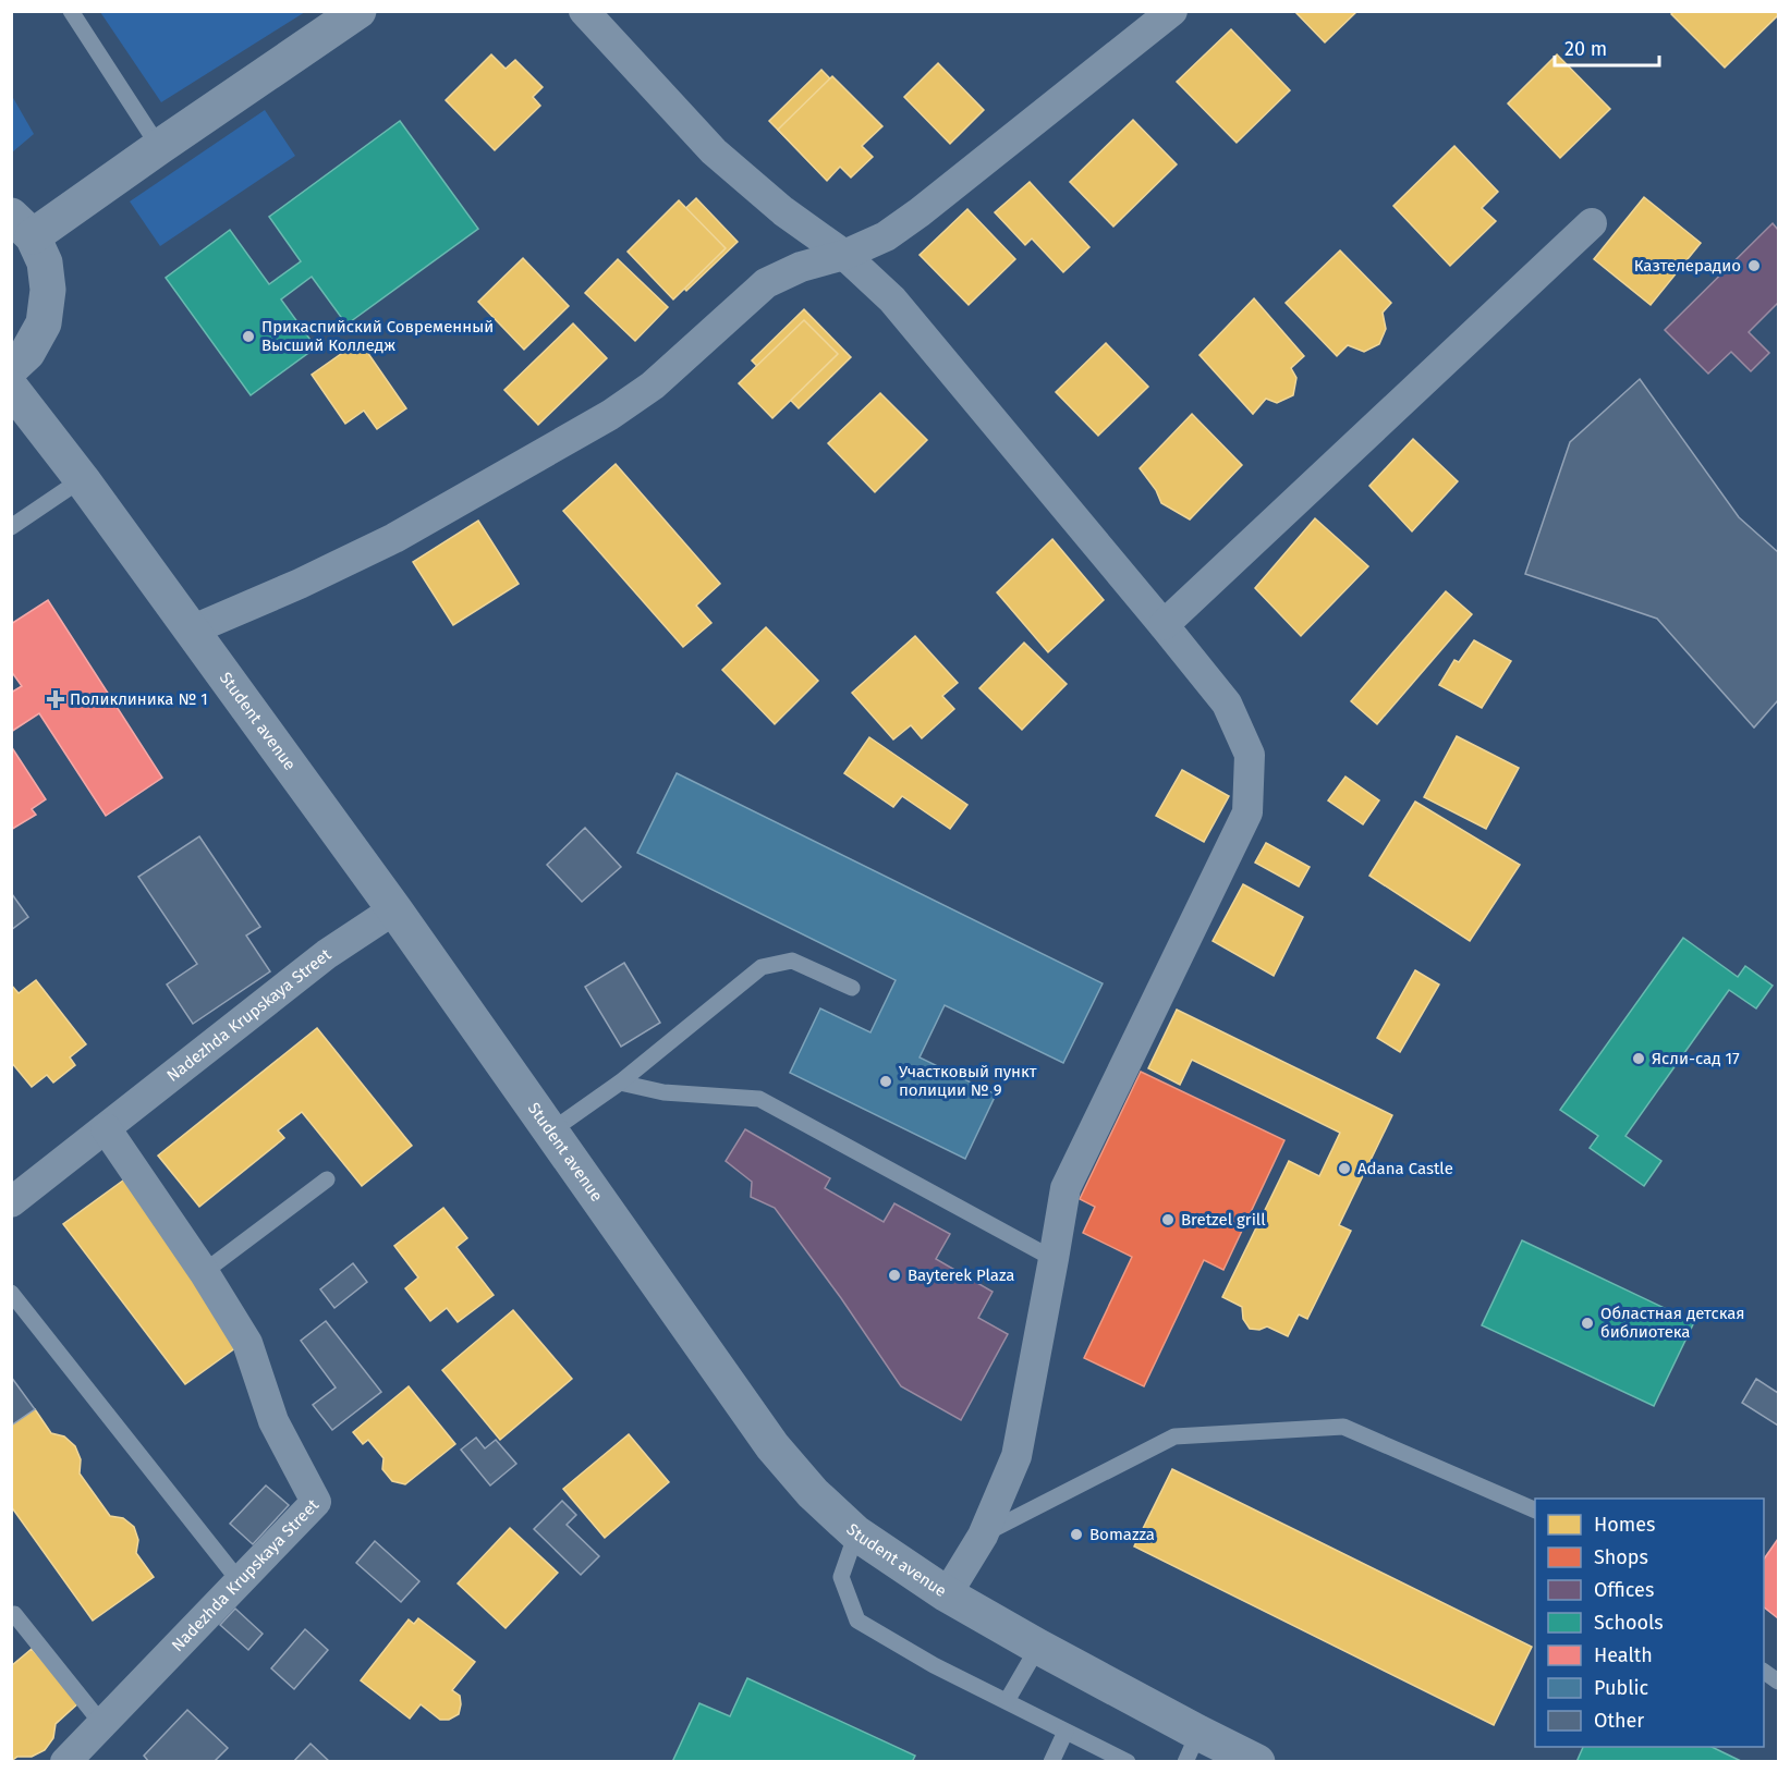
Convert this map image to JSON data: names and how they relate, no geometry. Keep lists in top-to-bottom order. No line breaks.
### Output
{"streets":{"street":["Student avenue","Nadezhda Krupskaya Street"]},"crossings":[["Student avenue","Nadezhda Krupskaya Street"]],"places":{"other":["Казтелерадио","Прикаспийский Современный Высший Колледж","Ясли-сад 17","Участковый пункт полиции № 9","Adana Сastle","Bretzel grill","Bayterek Plaza","Областная детская библиотека","Bomazza"],"health":["Поликлиника № 1"]},"legend":["Homes","Shops","Offices","Schools","Health","Public","Other"],"scale_bar":"20 m"}
